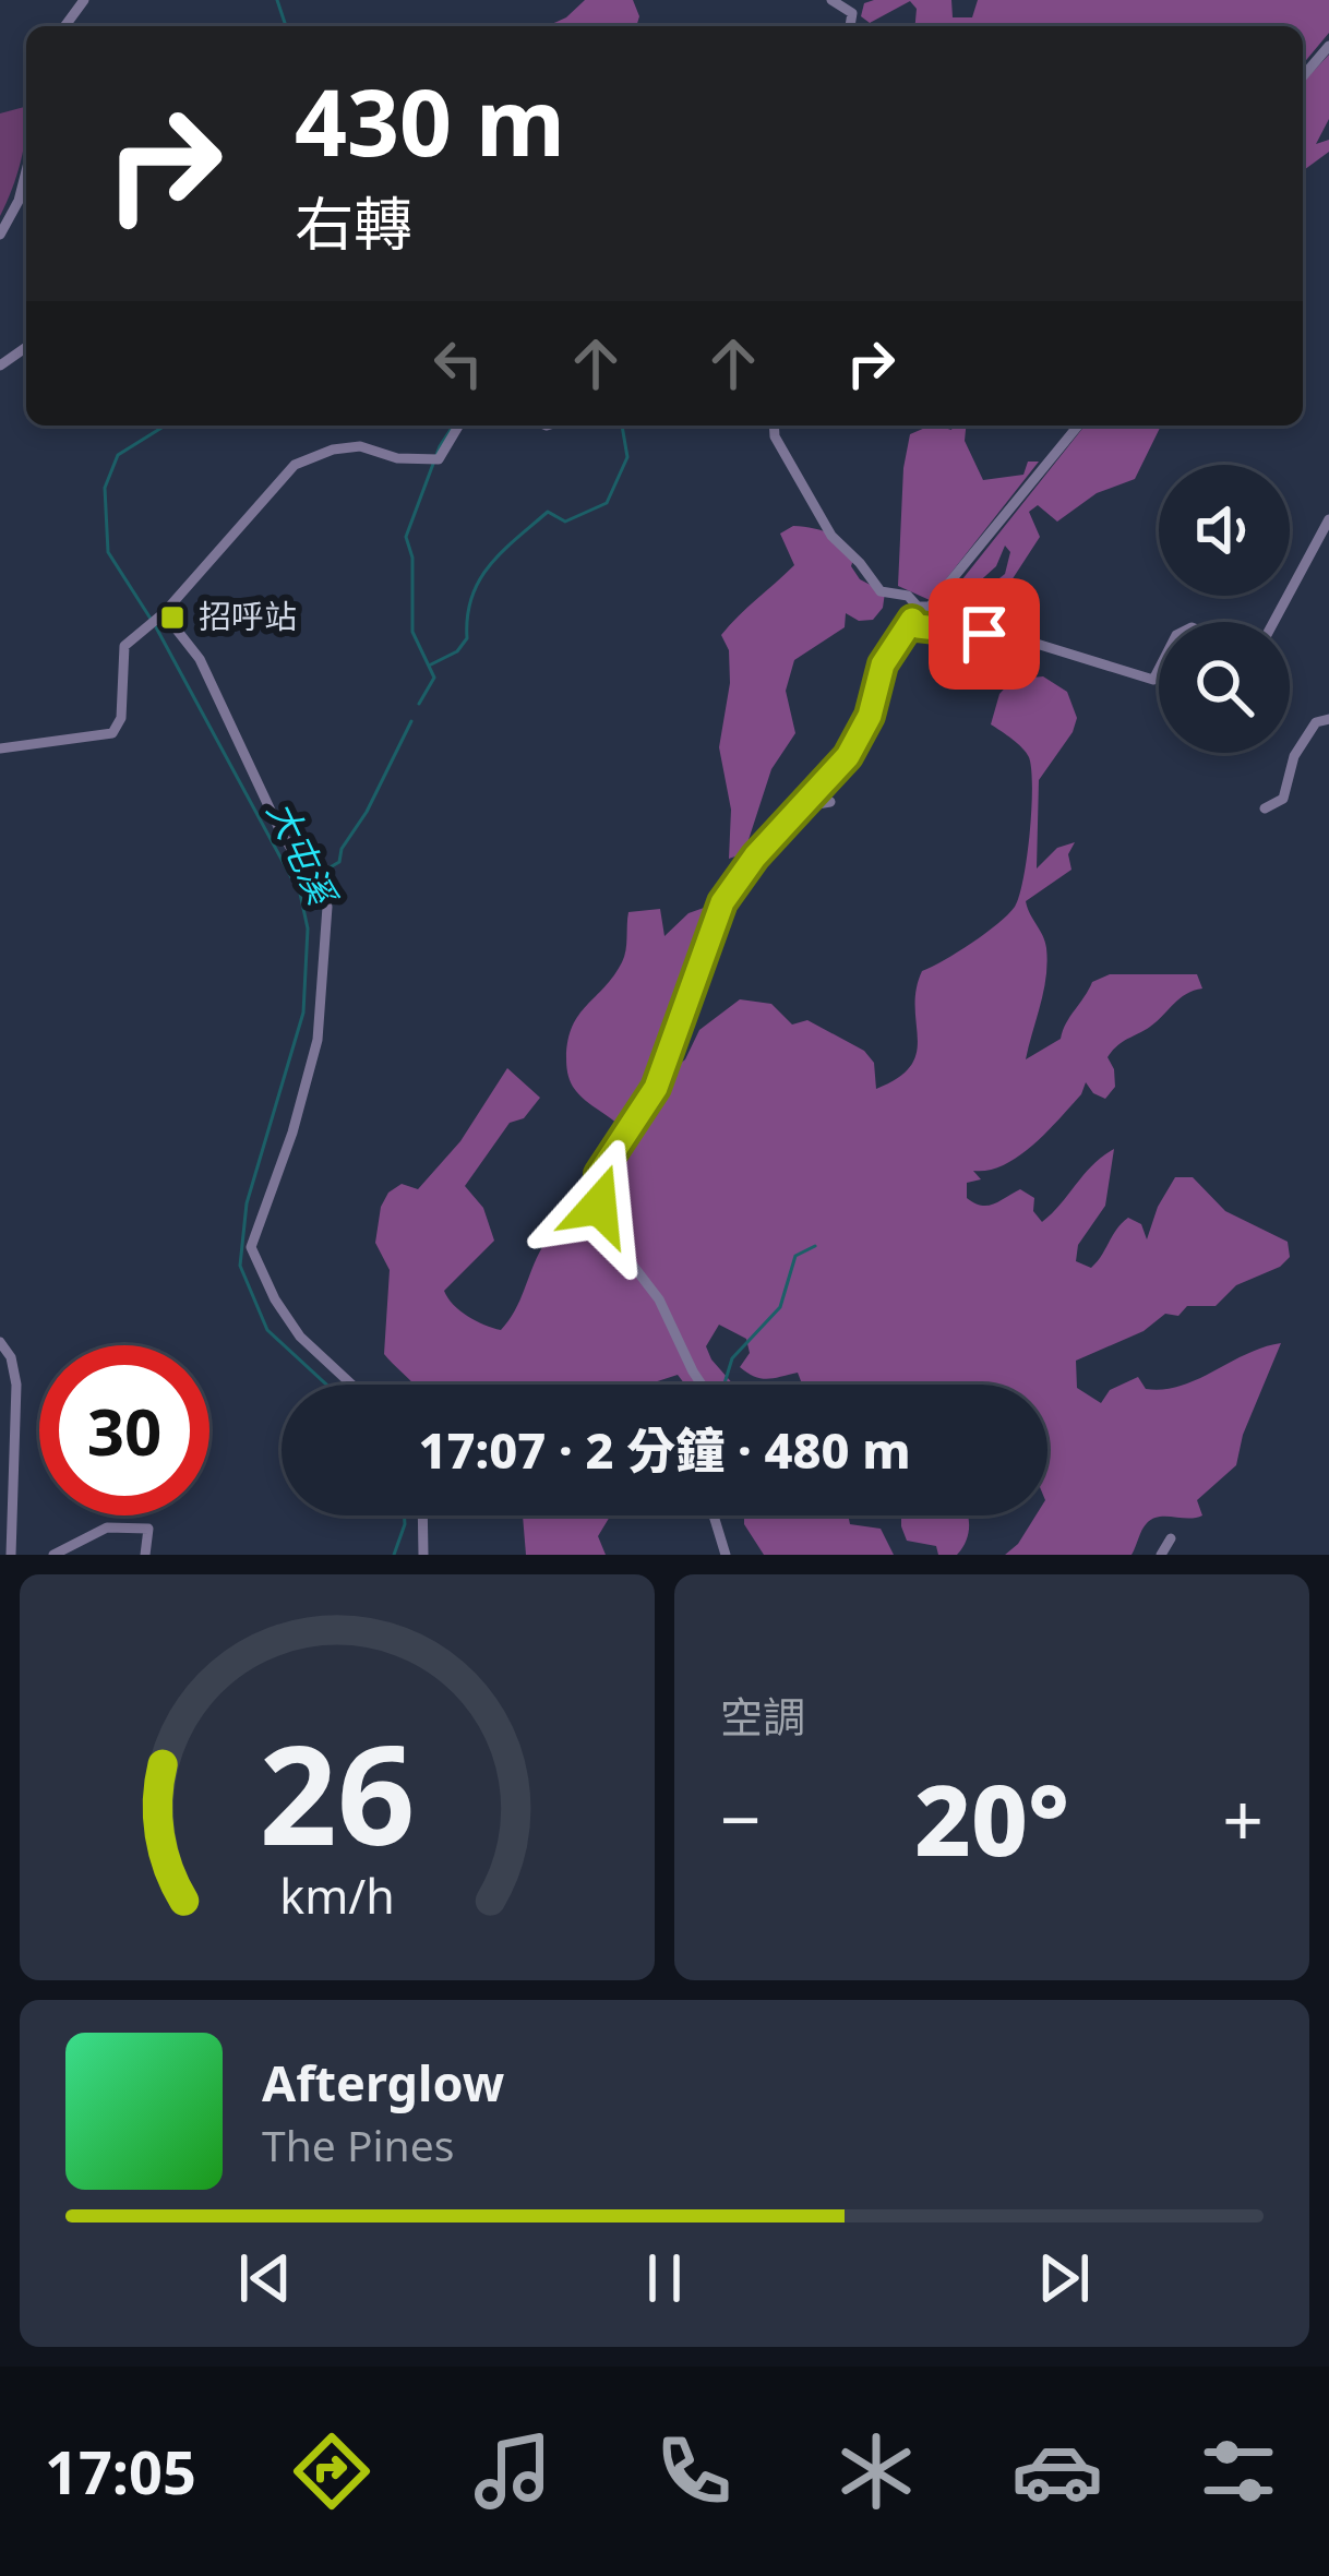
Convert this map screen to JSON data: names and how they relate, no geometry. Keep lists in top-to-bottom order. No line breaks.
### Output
{"water":["大屯溪"],"places":{"transit":["招呼站"]},"page":{"turn":["430 m","右轉"],"limit":"30","trip":"17:07 · 2 分鐘 · 480 m","tile":"空調","heat":["−","20°","+"],"song":["Afterglow","The Pines"],"tabs":"17:05","gauge":["26","km/h"]}}
